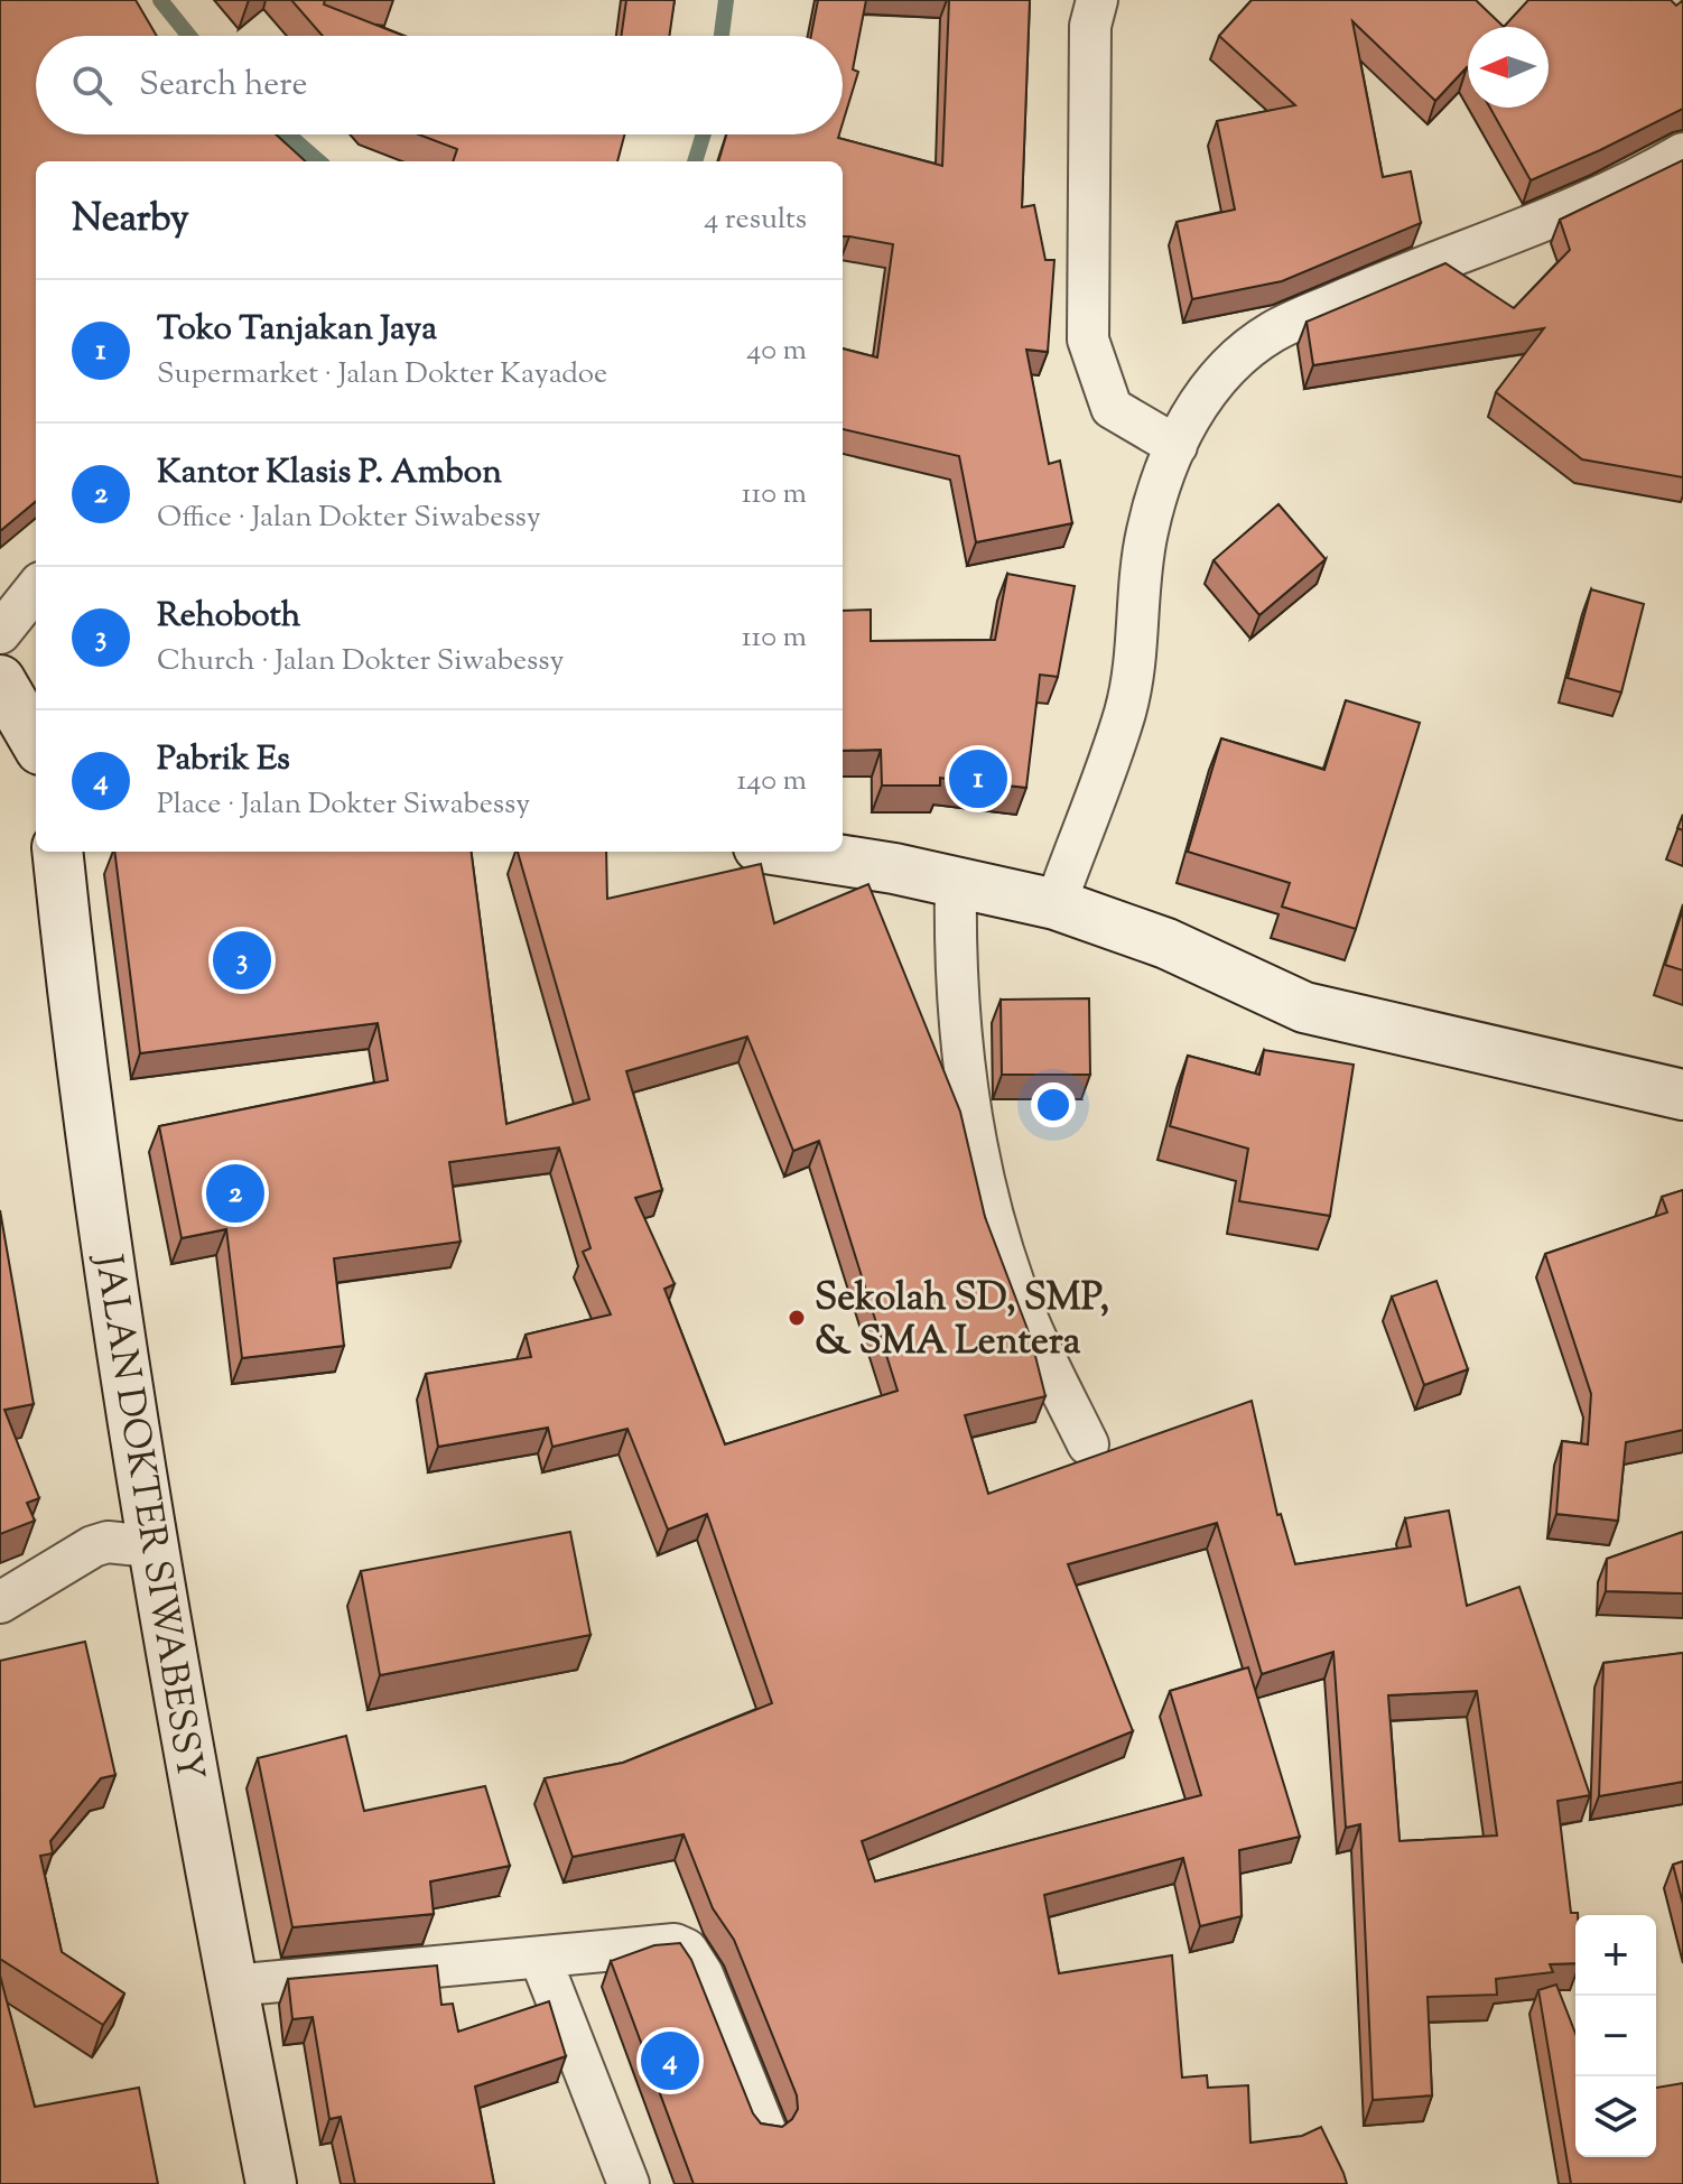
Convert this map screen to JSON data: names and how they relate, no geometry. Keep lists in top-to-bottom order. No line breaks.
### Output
{"streets":{"main road":["JALAN DOKTER SIWABESSY"]},"places":["Sekolah SD, SMP, & SMA Lentera"],"north":"left","page":{"search":"Search here","heading":["Nearby","4 results"],"list":[{"mark":"1","name":"Toko Tanjakan Jaya","note":"Supermarket · Jalan Dokter Kayadoe","value":"40 m"},{"mark":"2","name":"Kantor Klasis P. Ambon","note":"Office · Jalan Dokter Siwabessy","value":"110 m"},{"mark":"3","name":"Rehoboth","note":"Church · Jalan Dokter Siwabessy","value":"110 m"},{"mark":"4","name":"Pabrik Es","note":"Place · Jalan Dokter Siwabessy","value":"140 m"}],"pins":["1","3","2","4"],"map_buttons":["+","−"]}}
